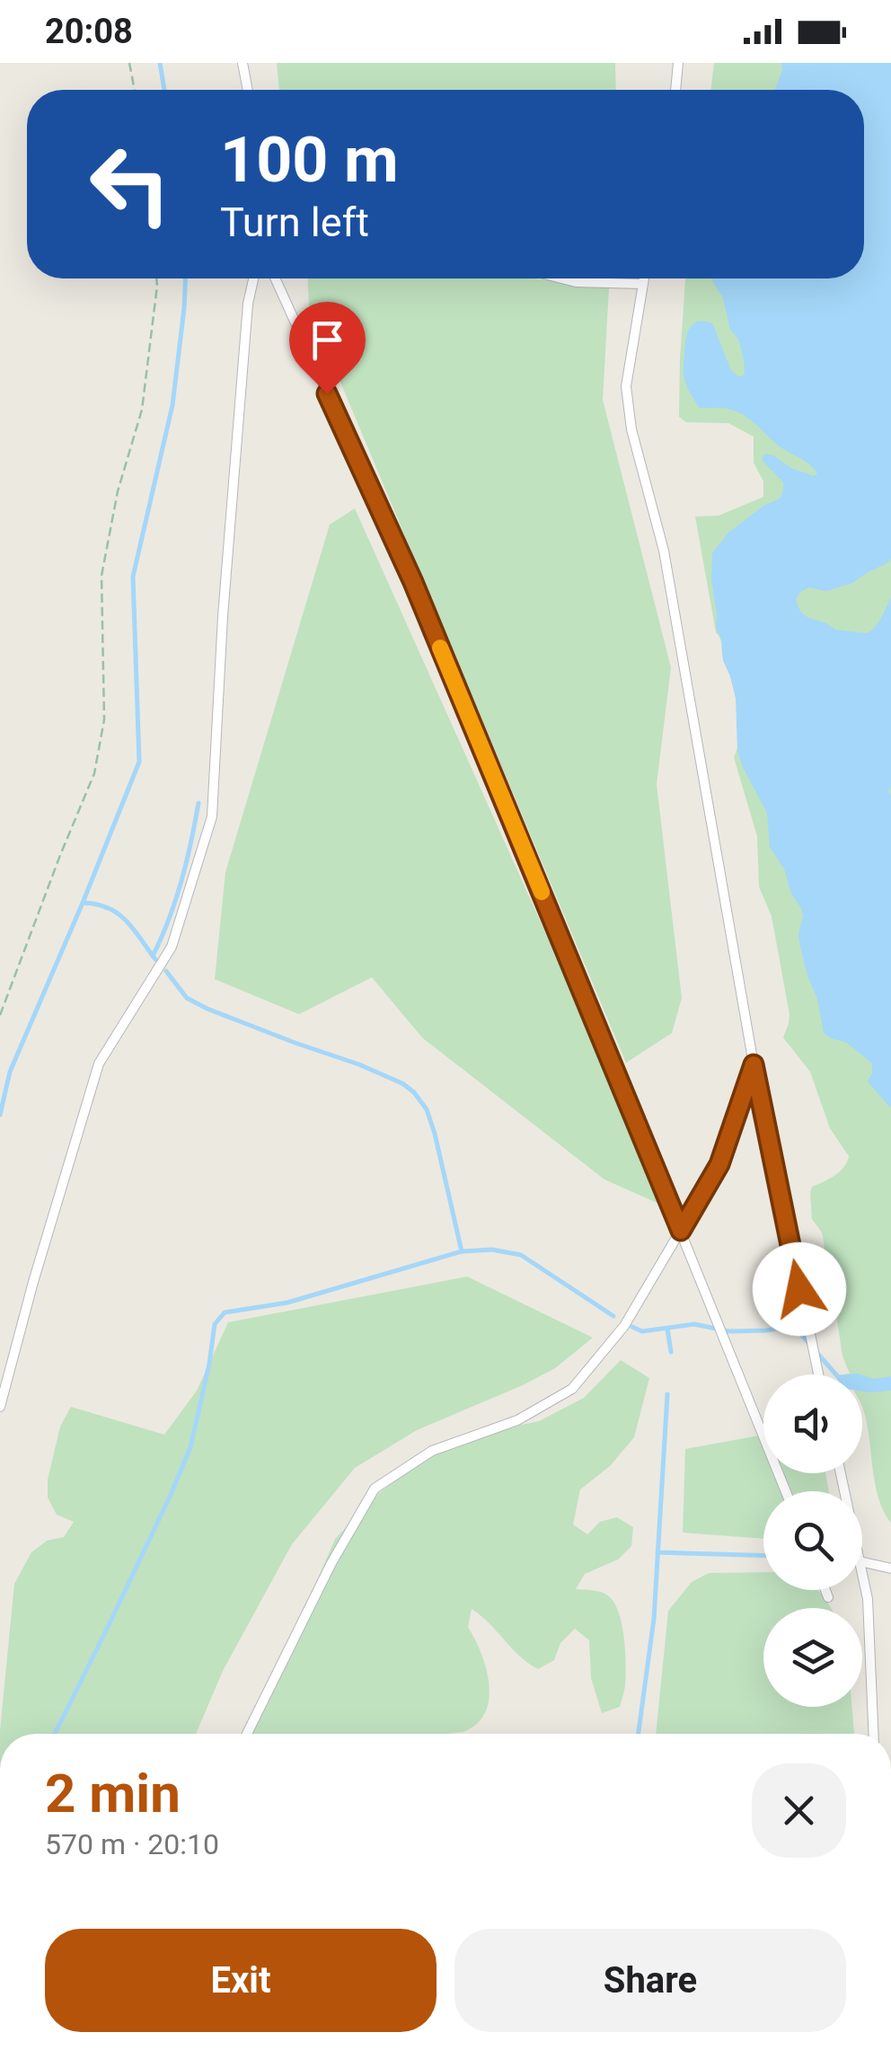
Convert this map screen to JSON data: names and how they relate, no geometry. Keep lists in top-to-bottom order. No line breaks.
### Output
{"page":{"status":"20:08","turn":["100 m","Turn left"],"heading":["2 min","570 m · 20:10"],"buttons":["Exit","Share"]}}
